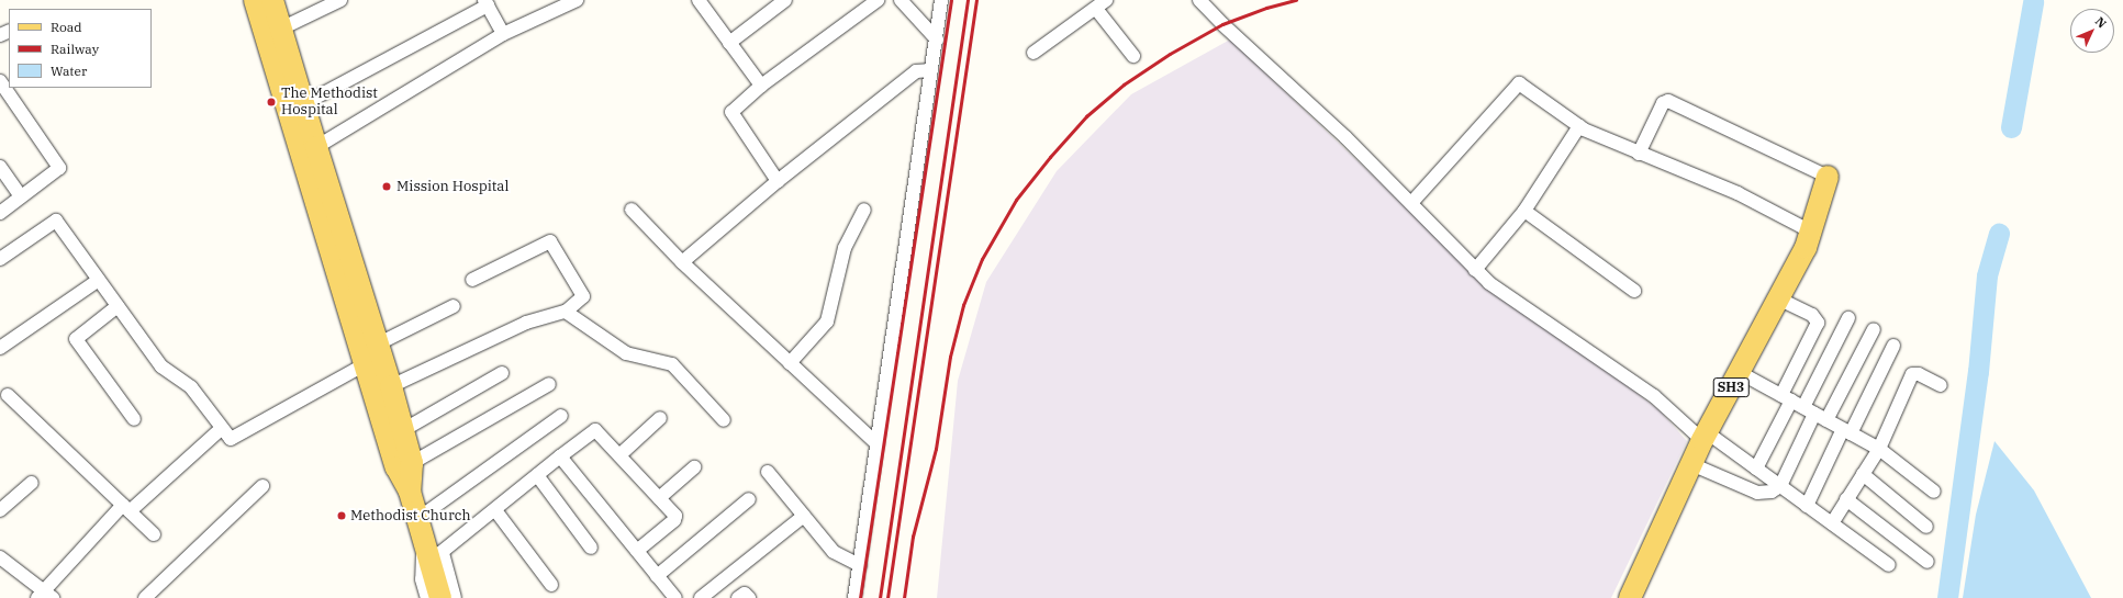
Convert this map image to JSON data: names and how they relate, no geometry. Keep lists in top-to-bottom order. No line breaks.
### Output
{"streets":{"main road":["SH3"]},"places":["The Methodist Hospital","Mission Hospital","Methodist Church"],"legend":["Road","Railway","Water"],"north":"top right"}
